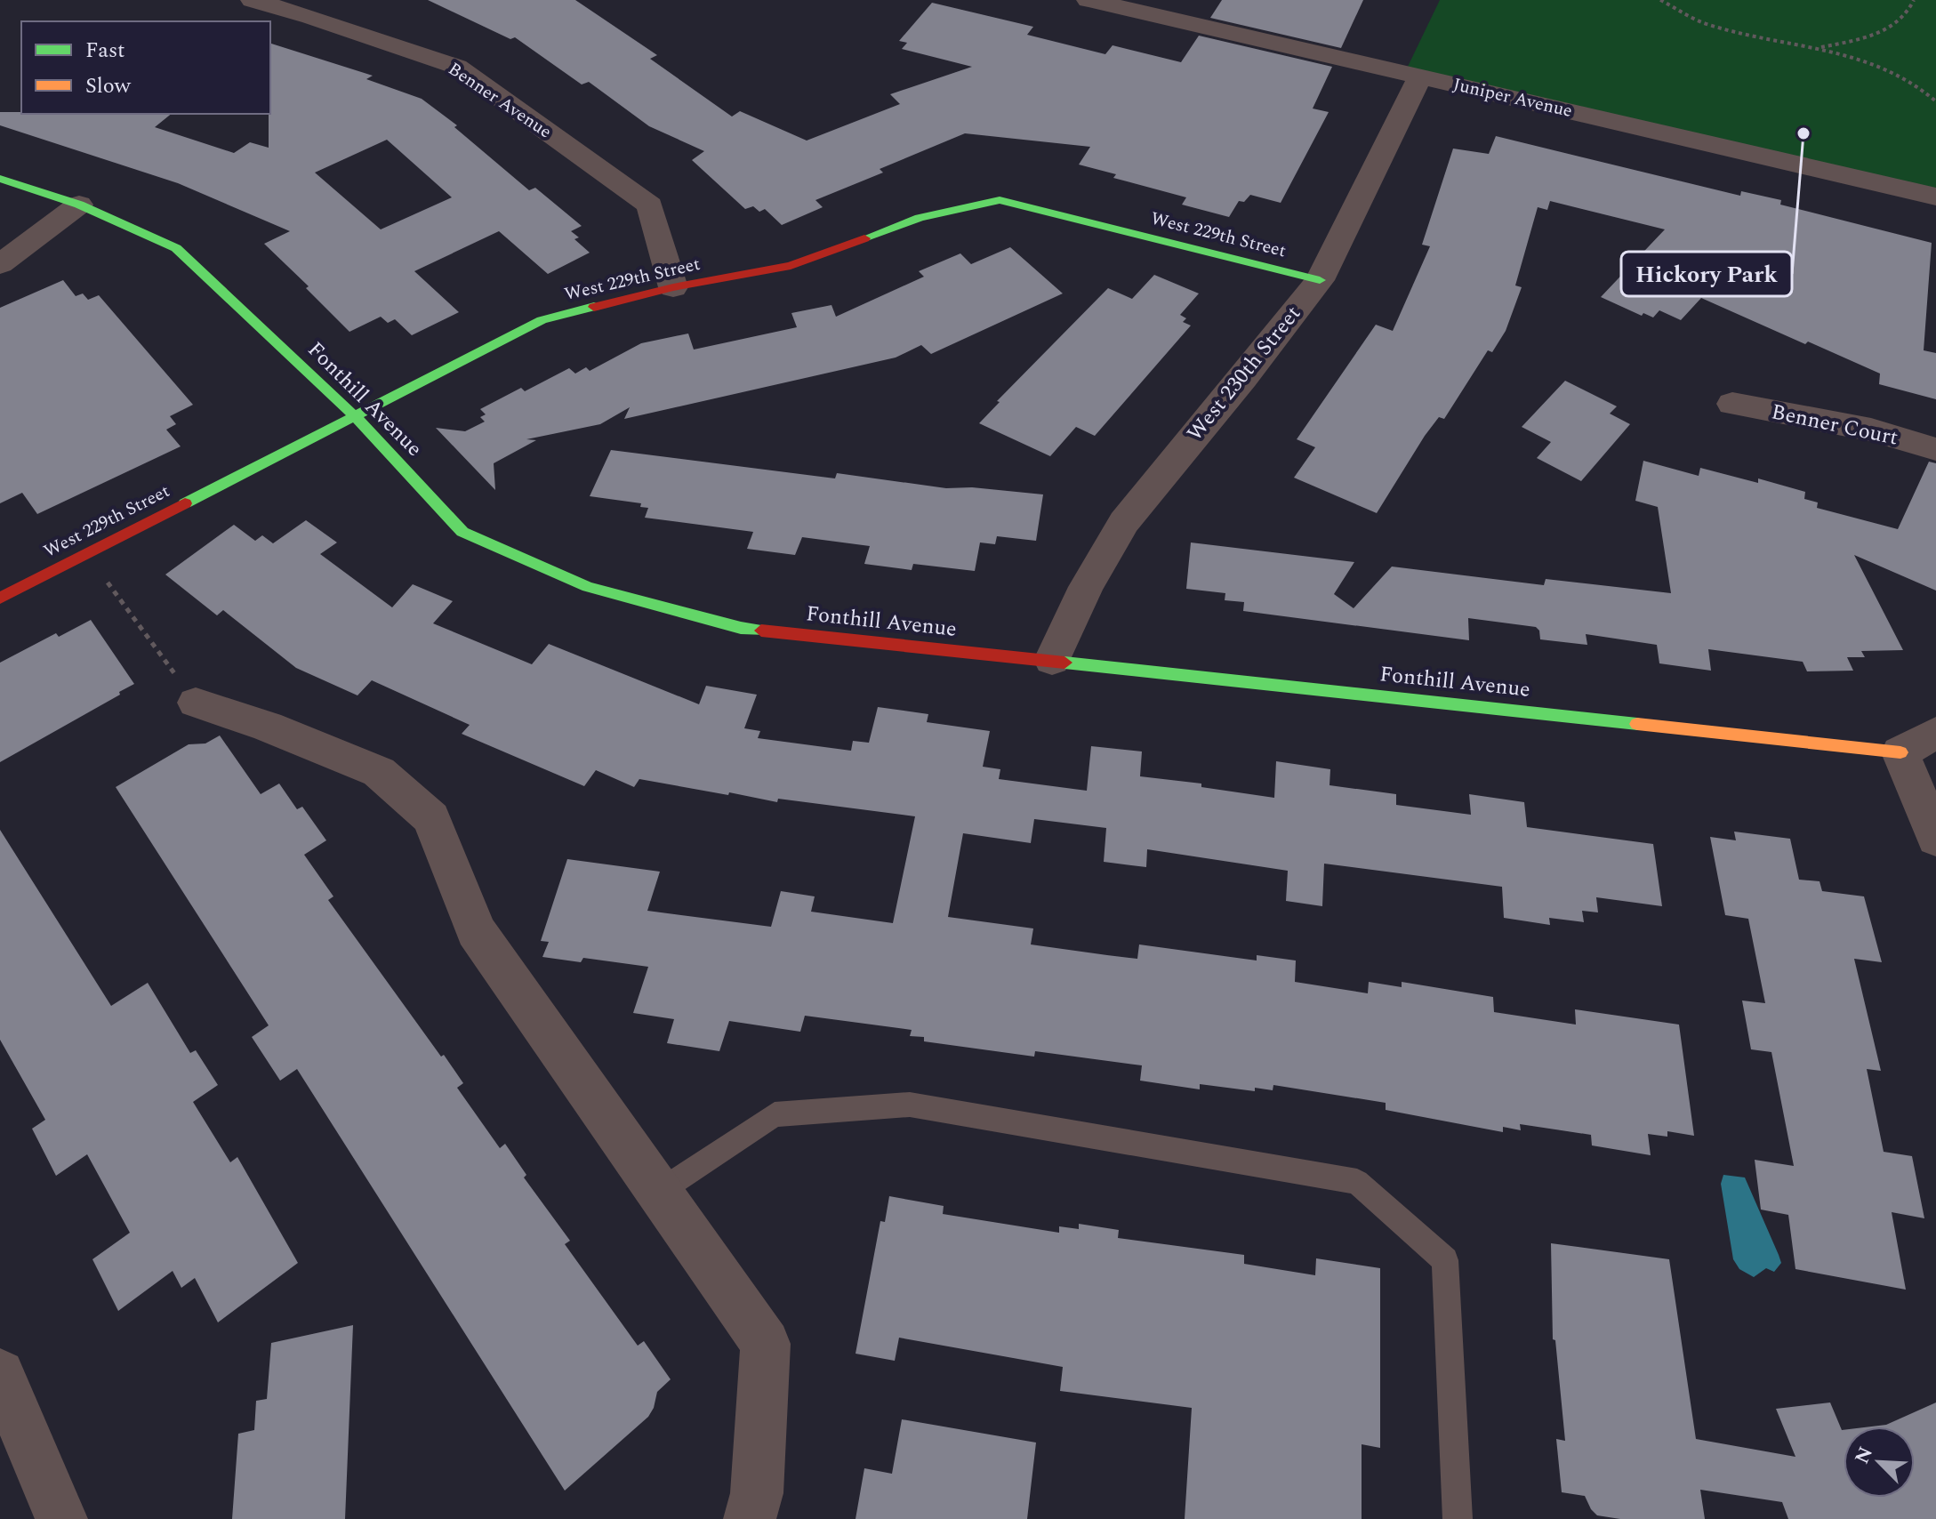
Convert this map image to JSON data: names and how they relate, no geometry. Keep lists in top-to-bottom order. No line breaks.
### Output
{"streets":{"street":["Juniper Avenue","Benner Avenue","West 229th Street","West 230th Street","Fonthill Avenue","Benner Court"]},"crossings":[["Juniper Avenue","West 230th Street"],["Benner Avenue","West 229th Street"],["West 229th Street","West 230th Street"],["West 229th Street","Fonthill Avenue"],["West 230th Street","Fonthill Avenue"]],"places":["Hickory Park"],"legend":["Fast","Slow"],"north":"top left"}
